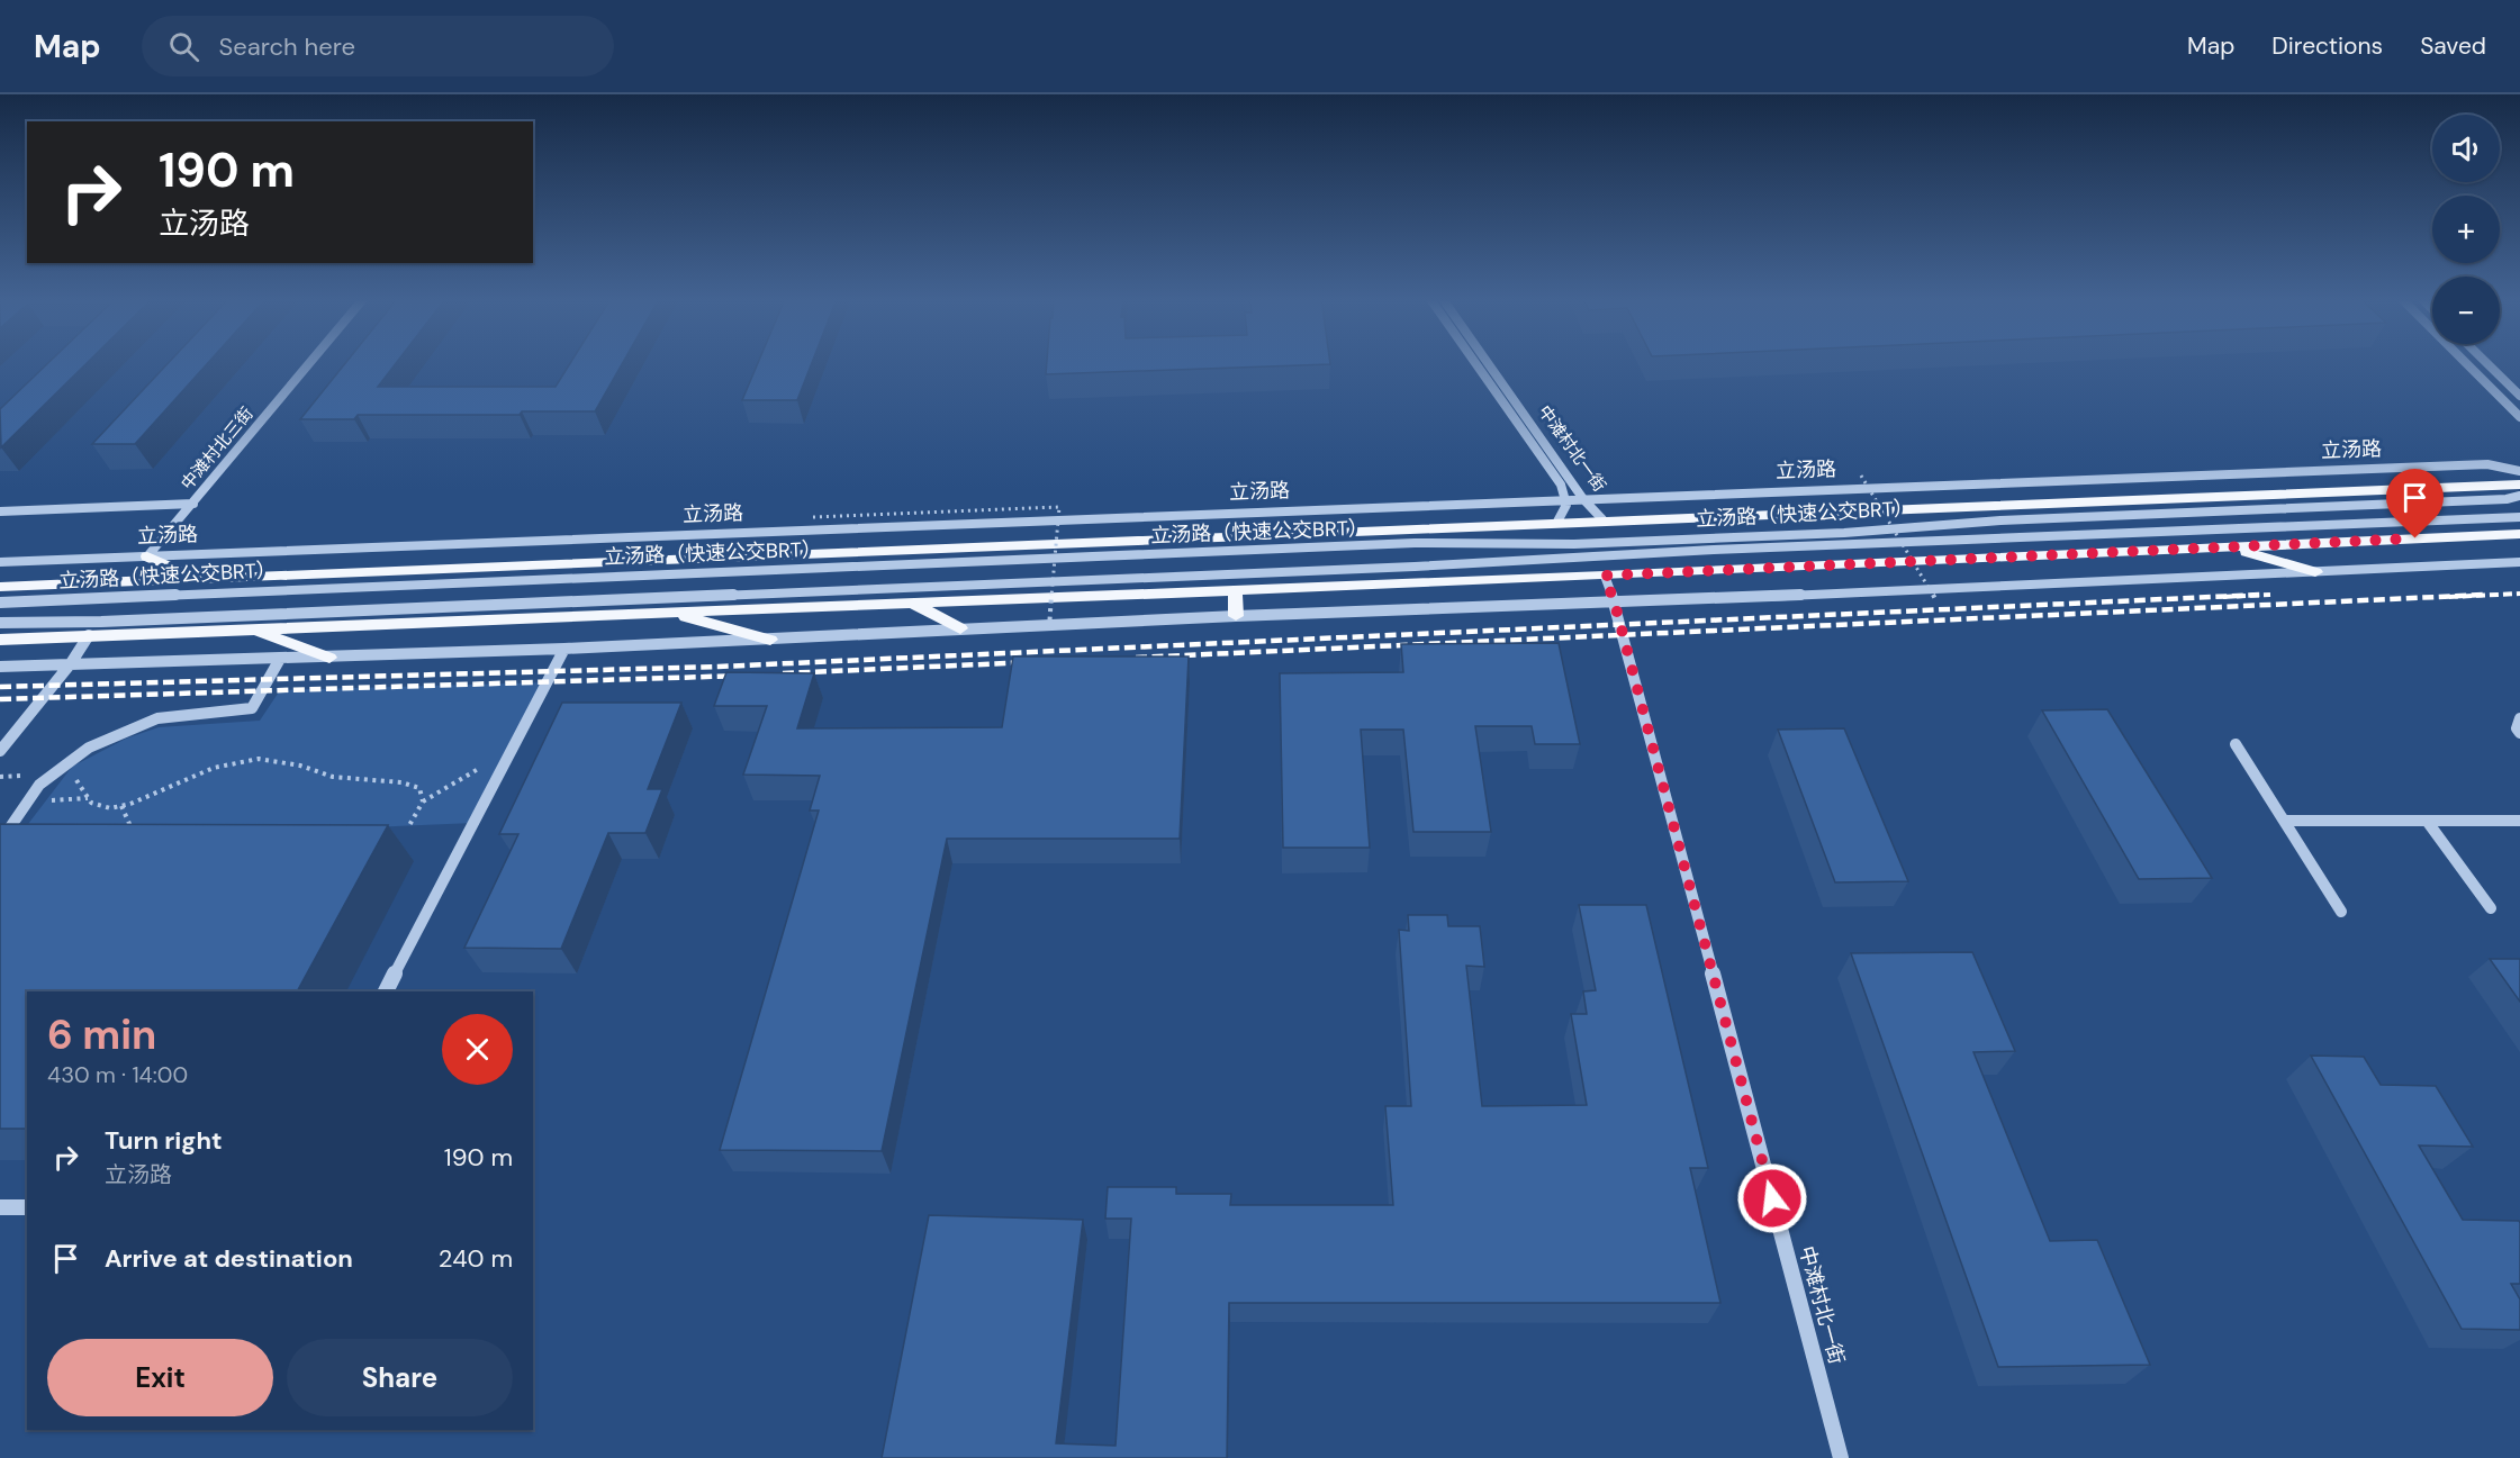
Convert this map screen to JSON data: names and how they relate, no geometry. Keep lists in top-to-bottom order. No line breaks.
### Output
{"streets":{"main road":["立汤路"],"street":["中滩村北三街","中滩村北一街","立汤路（快速公交BRT）"]},"crossings":[["中滩村北三街","立汤路"],["中滩村北一街","立汤路"]],"page":{"header":"Map","search":"Search here","nav":["Map","Directions","Saved"],"map_buttons":["+","−"],"turn":["190 m","立汤路"],"heading":["6 min","430 m · 14:00"],"list":[{"name":"Turn right","note":"立汤路","value":"190 m"},{"name":"Arrive at destination","value":"240 m"}],"buttons":["Exit","Share"]}}
